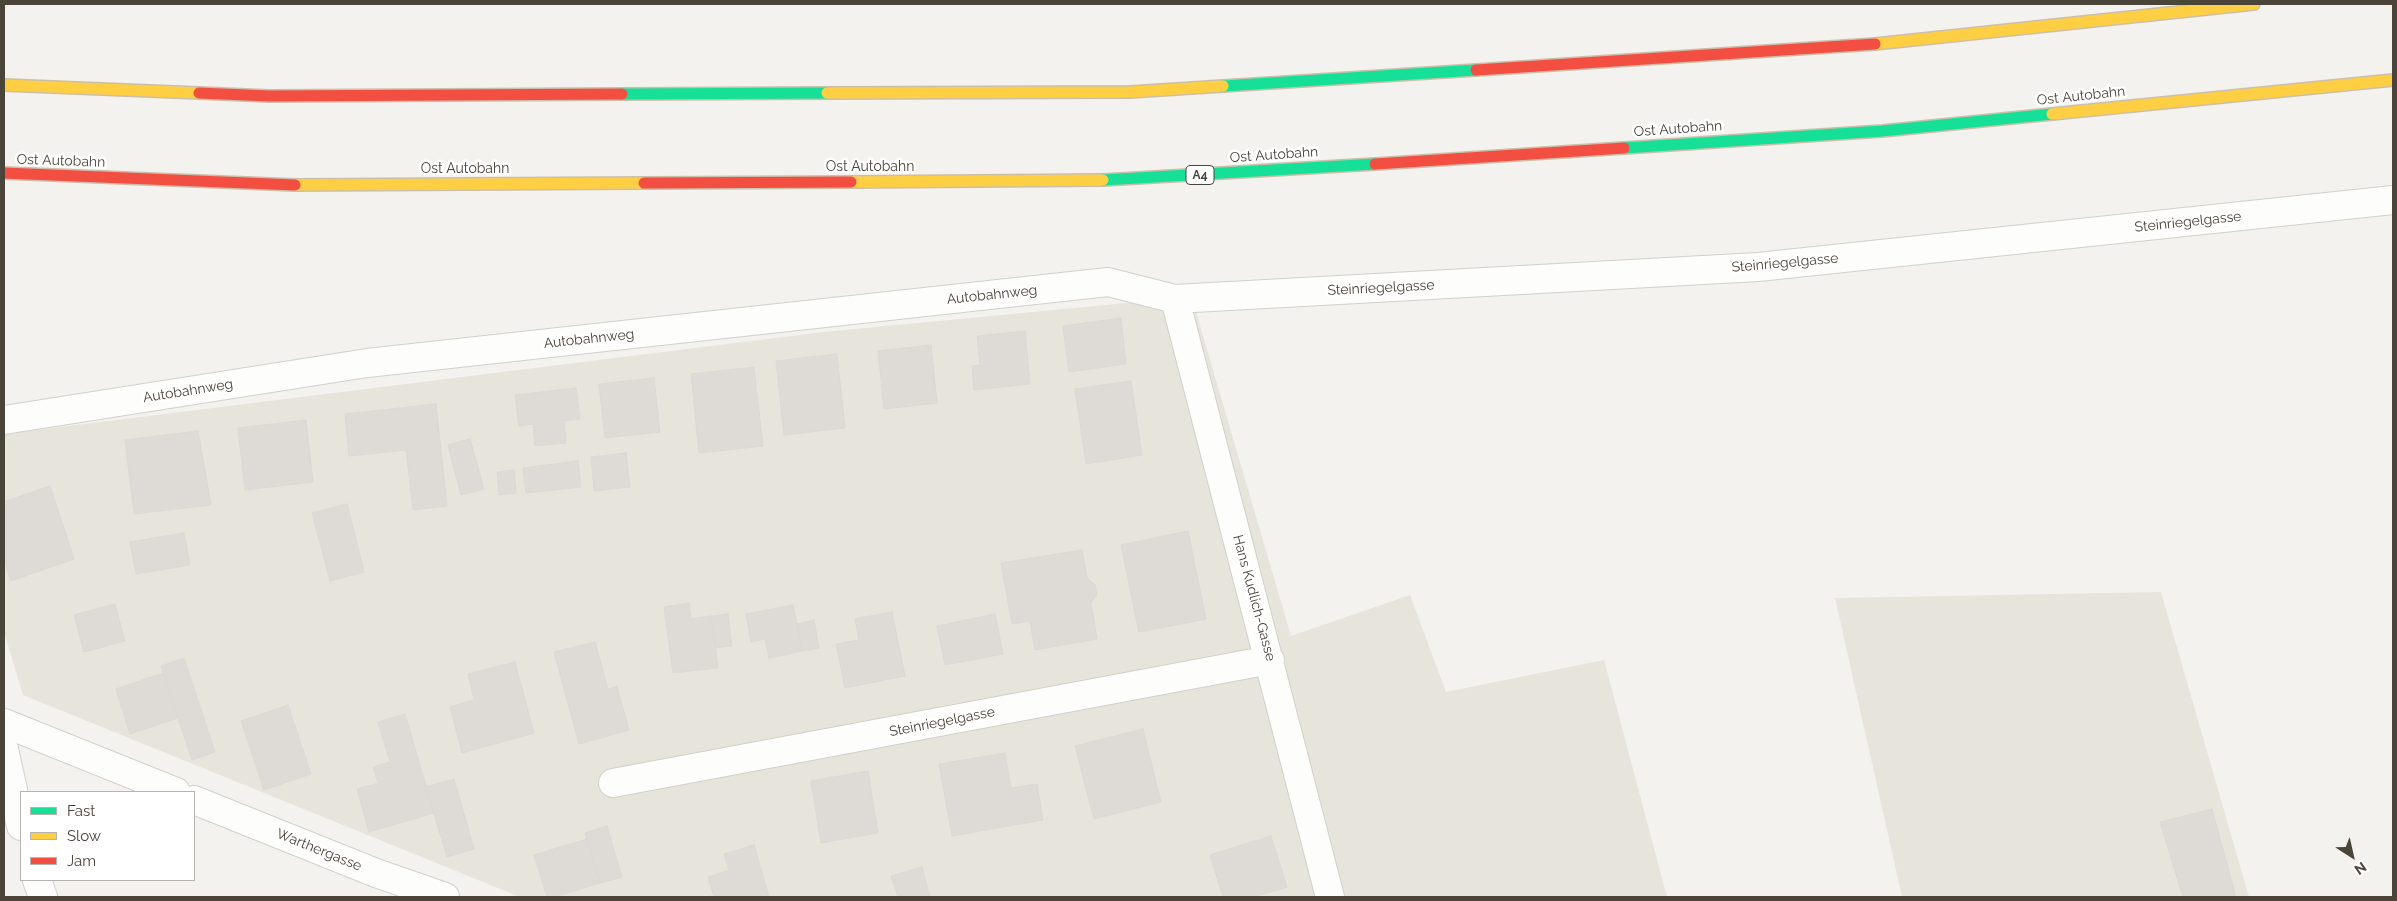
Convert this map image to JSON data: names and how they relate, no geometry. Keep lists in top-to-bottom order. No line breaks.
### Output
{"streets":{"highway":["Ost Autobahn","A4"],"street":["Steinriegelgasse","Autobahnweg","Hans Kudlich-Gasse","Warthergasse"]},"crossings":[["Steinriegelgasse","Autobahnweg"],["Steinriegelgasse","Hans Kudlich-Gasse"],["Autobahnweg","Hans Kudlich-Gasse"]],"legend":["Fast","Slow","Jam"],"north":"bottom right"}
